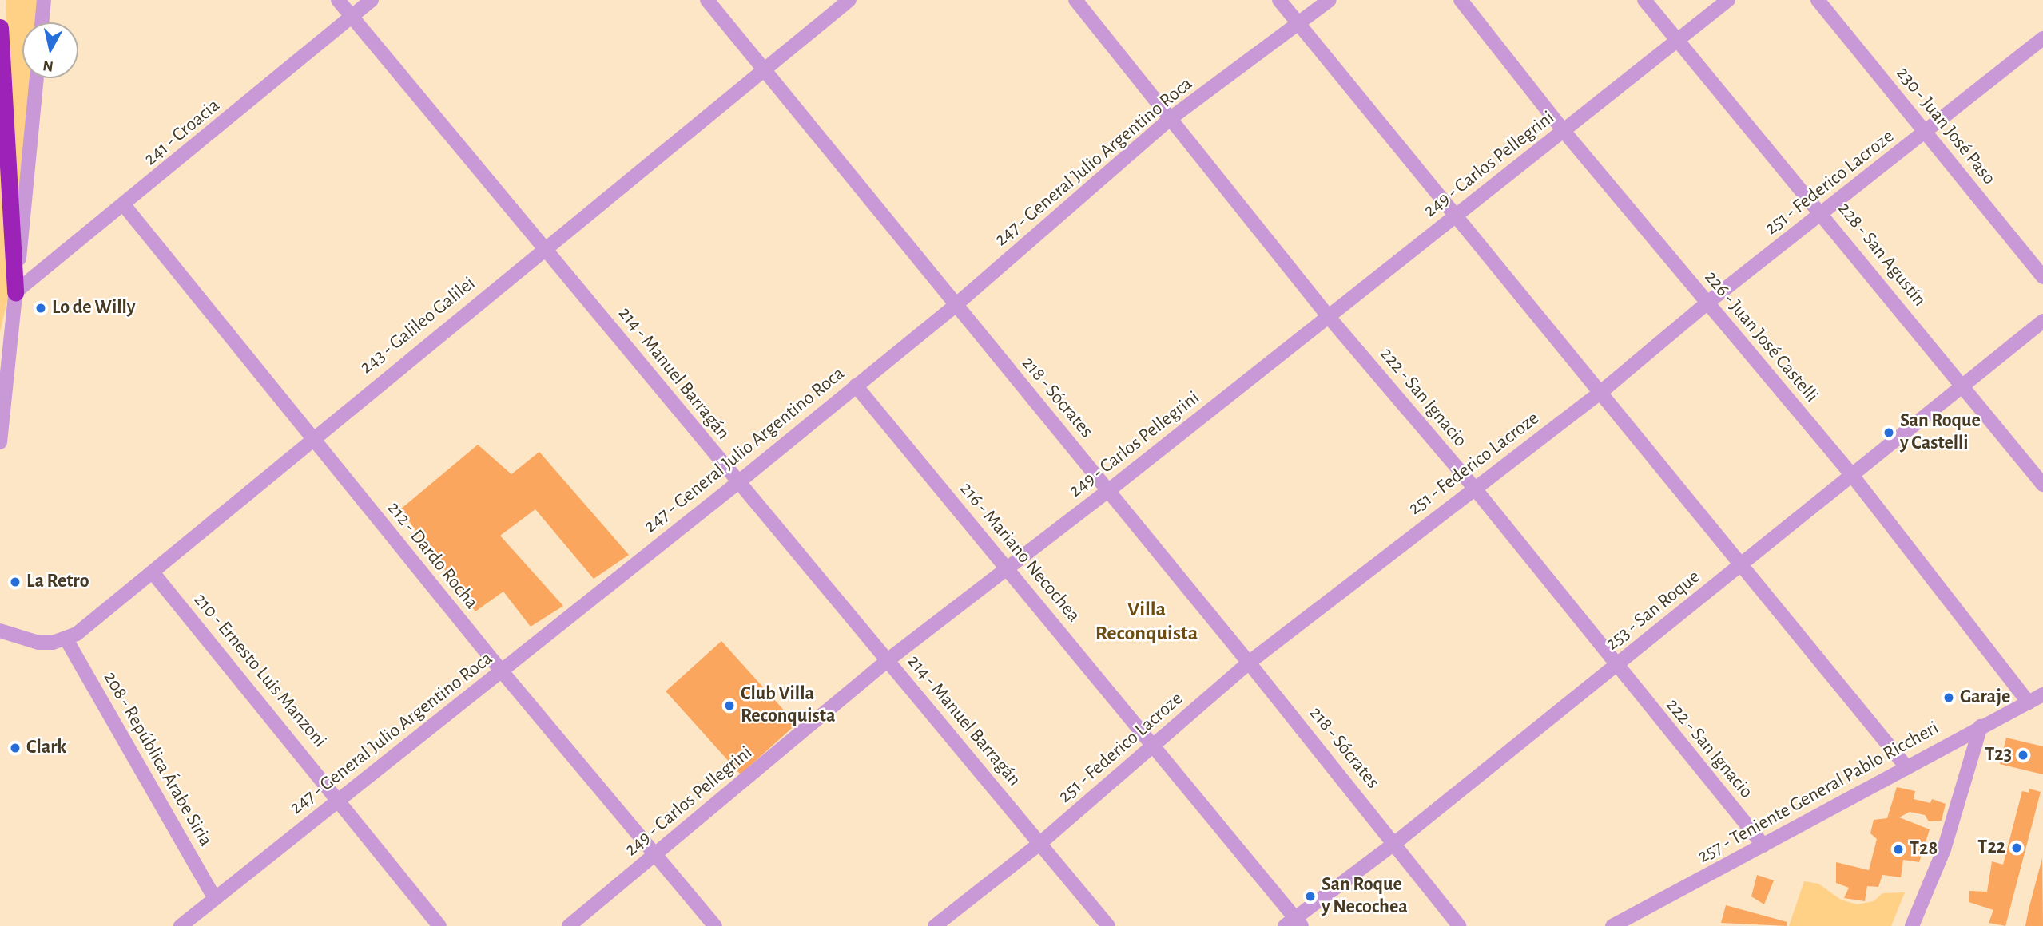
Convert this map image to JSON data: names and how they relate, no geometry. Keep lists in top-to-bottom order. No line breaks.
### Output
{"streets":{"street":["230 - Juan José Paso","241 - Croacia","247 - General Julio Argentino Roca","249 - Carlos Pellegrini","251 - Federico Lacroze","228 - San Agustín","243 - Galileo Galilei","226 - Juan José Castelli","214 - Manuel Barragán","218 - Sócrates","222 - San Ignacio","216 - Mariano Necochea","212 - Dardo Rocha","253 - San Roque","210 - Ernesto Luis Manzoni","208 - República Árabe Siria","257 - Teniente General Pablo Riccheri"]},"crossings":[["230 - Juan José Paso","251 - Federico Lacroze"],["241 - Croacia","214 - Manuel Barragán"],["241 - Croacia","212 - Dardo Rocha"],["247 - General Julio Argentino Roca","214 - Manuel Barragán"],["247 - General Julio Argentino Roca","218 - Sócrates"],["247 - General Julio Argentino Roca","222 - San Ignacio"],["247 - General Julio Argentino Roca","216 - Mariano Necochea"],["247 - General Julio Argentino Roca","212 - Dardo Rocha"],["247 - General Julio Argentino Roca","210 - Ernesto Luis Manzoni"],["247 - General Julio Argentino Roca","208 - República Árabe Siria"],["249 - Carlos Pellegrini","228 - San Agustín"],["249 - Carlos Pellegrini","226 - Juan José Castelli"],["249 - Carlos Pellegrini","214 - Manuel Barragán"],["249 - Carlos Pellegrini","218 - Sócrates"],["249 - Carlos Pellegrini","222 - San Ignacio"],["249 - Carlos Pellegrini","216 - Mariano Necochea"],["249 - Carlos Pellegrini","212 - Dardo Rocha"],["251 - Federico Lacroze","228 - San Agustín"],["251 - Federico Lacroze","226 - Juan José Castelli"],["251 - Federico Lacroze","214 - Manuel Barragán"],["251 - Federico Lacroze","218 - Sócrates"],["251 - Federico Lacroze","222 - San Ignacio"],["251 - Federico Lacroze","216 - Mariano Necochea"],["228 - San Agustín","253 - San Roque"],["243 - Galileo Galilei","214 - Manuel Barragán"],["243 - Galileo Galilei","218 - Sócrates"],["243 - Galileo Galilei","212 - Dardo Rocha"],["243 - Galileo Galilei","210 - Ernesto Luis Manzoni"],["243 - Galileo Galilei","208 - República Árabe Siria"],["226 - Juan José Castelli","253 - San Roque"],["226 - Juan José Castelli","257 - Teniente General Pablo Riccheri"],["218 - Sócrates","253 - San Roque"],["222 - San Ignacio","253 - San Roque"],["222 - San Ignacio","257 - Teniente General Pablo Riccheri"],["216 - Mariano Necochea","253 - San Roque"]],"districts":["Villa Reconquista"],"places":["Lo de Willy","San Roque y Castelli","La Retro","Garaje","Club Villa Reconquista","Clark","T23","T22","T28","San Roque y Necochea"],"north":"bottom"}
